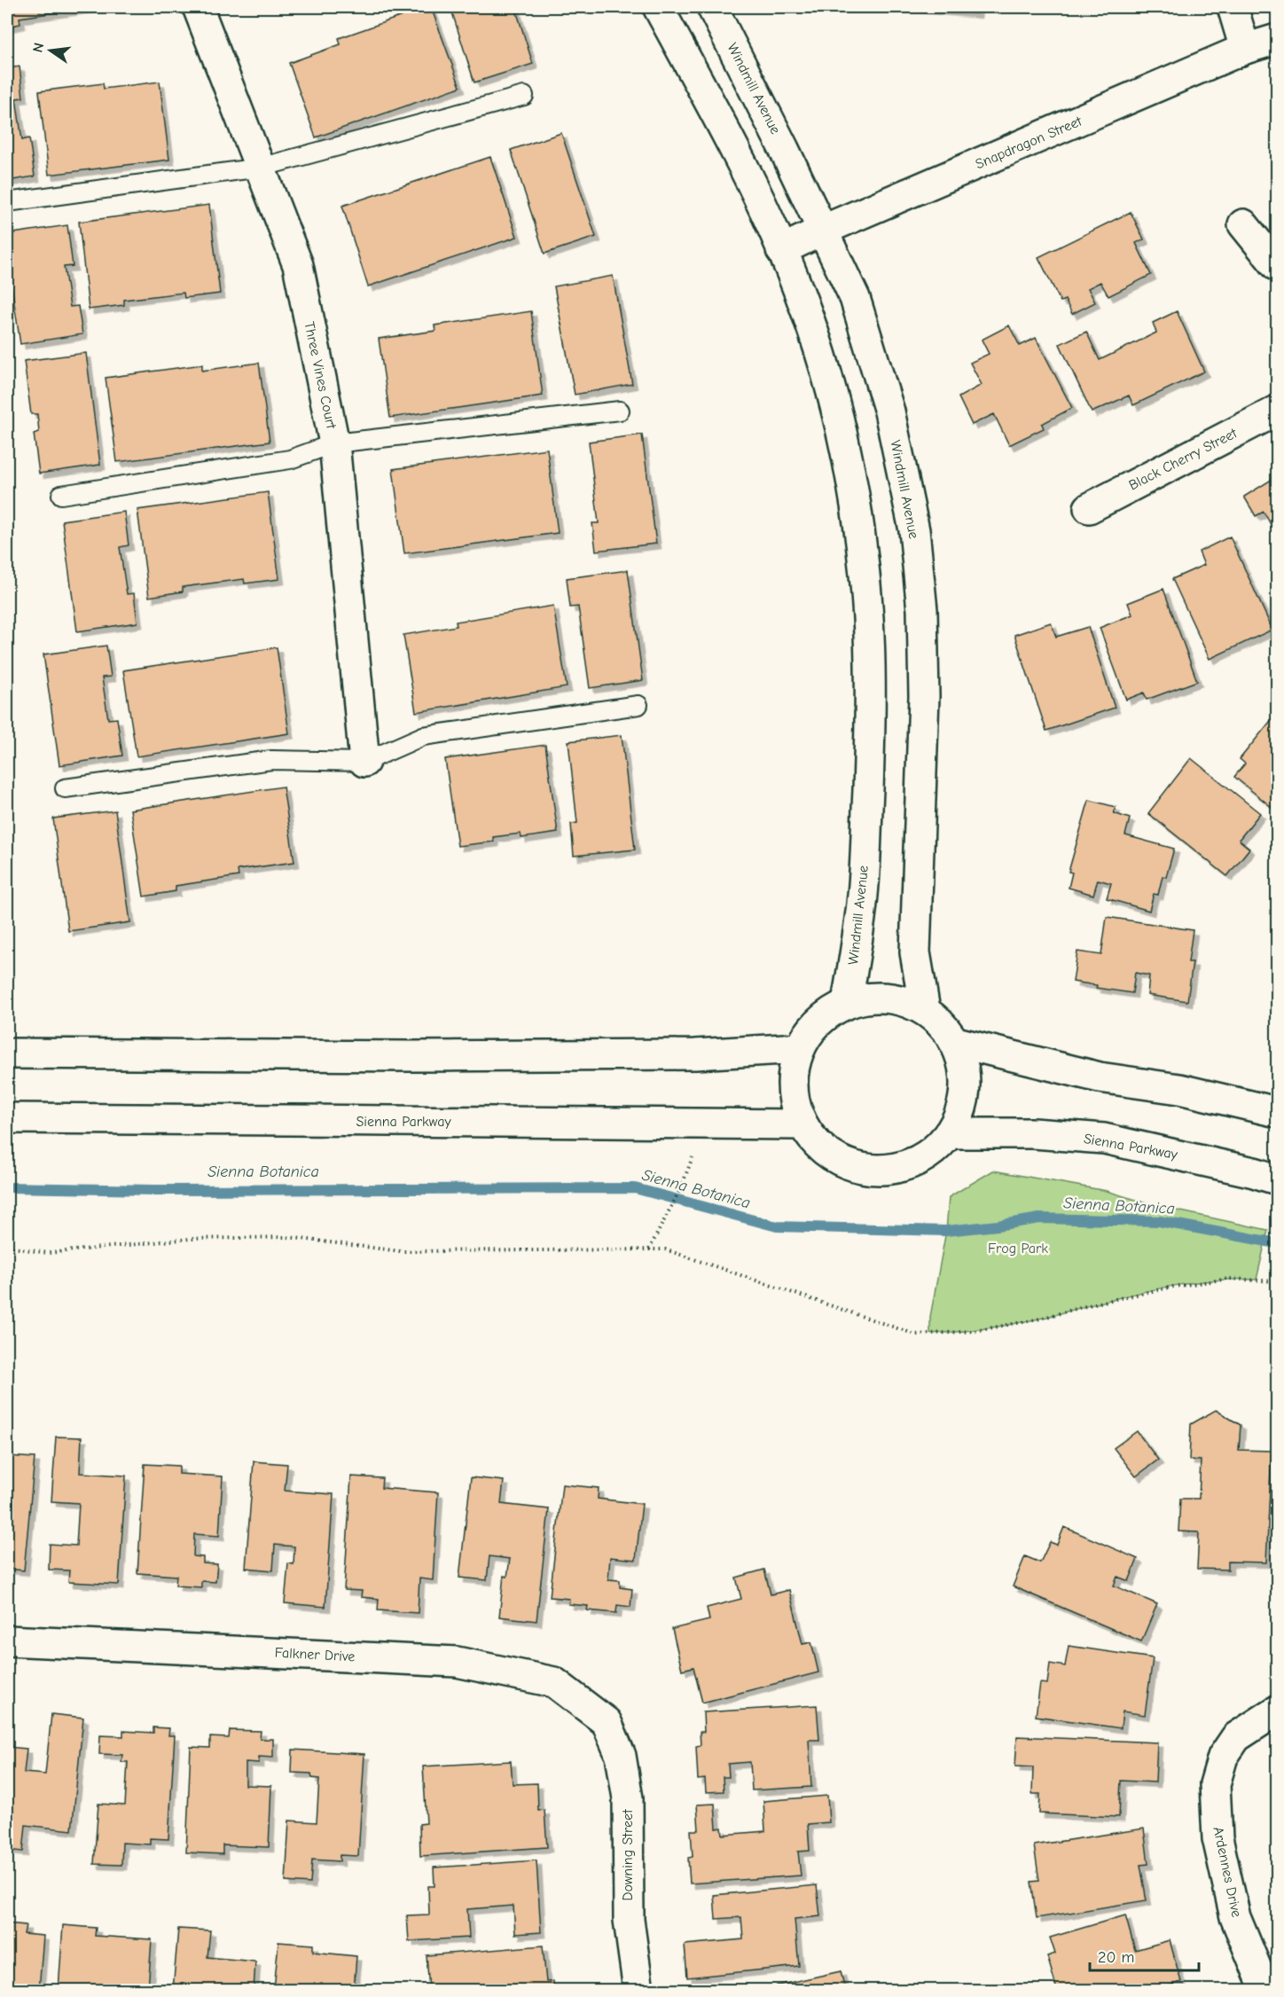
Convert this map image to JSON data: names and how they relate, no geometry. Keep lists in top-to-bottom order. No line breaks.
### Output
{"streets":{"street":["Windmill Avenue","Snapdragon Street","Three Vines Court","Black Cherry Street","Sienna Parkway","Falkner Drive","Downing Street","Ardennes Drive"]},"crossings":[["Windmill Avenue","Snapdragon Street"],["Windmill Avenue","Sienna Parkway"],["Falkner Drive","Downing Street"]],"water":["Sienna Botanica"],"parks":["Frog Park"],"scale_bar":"20 m","north":"left"}
